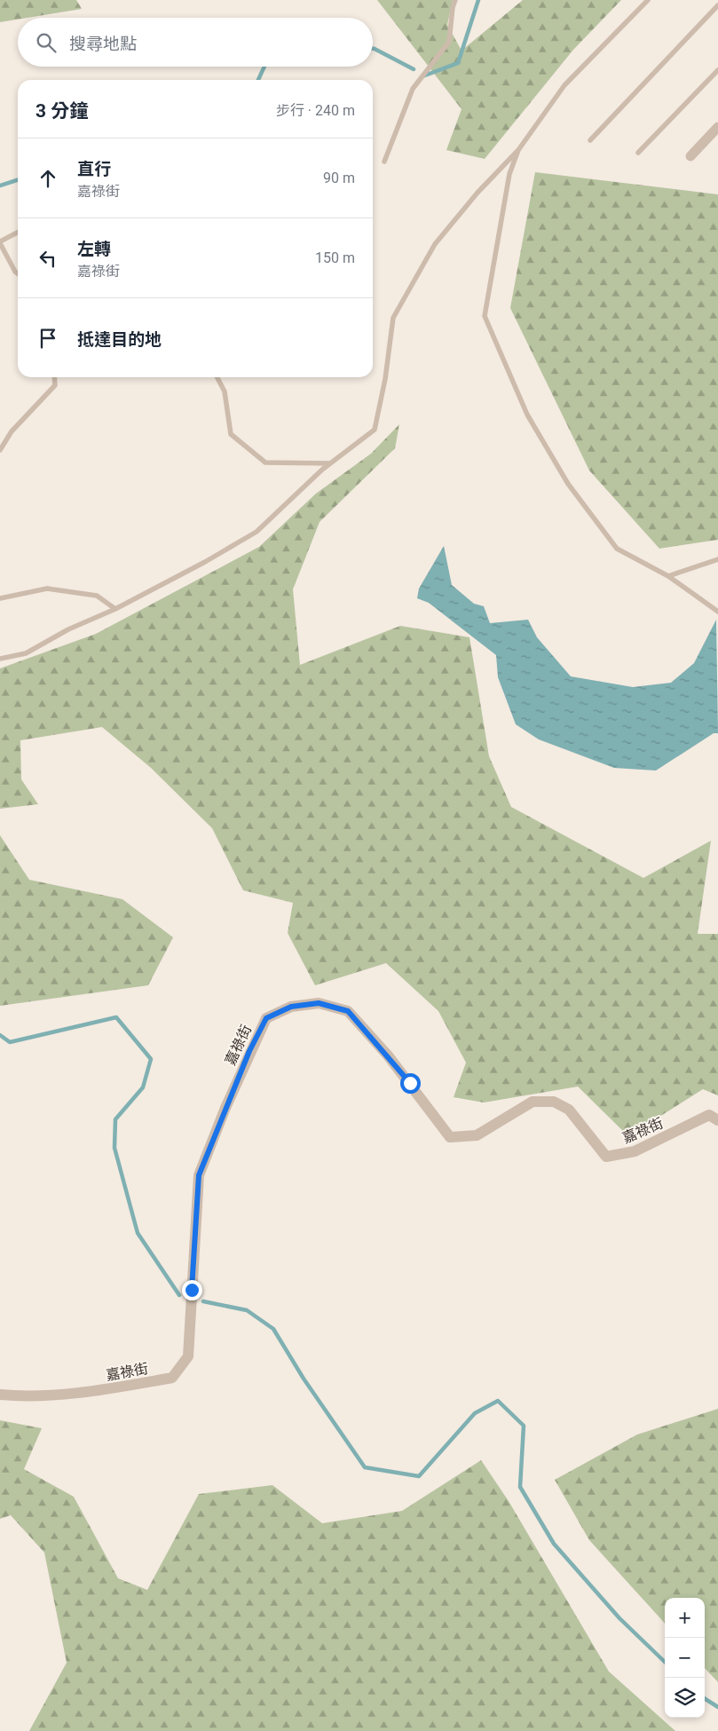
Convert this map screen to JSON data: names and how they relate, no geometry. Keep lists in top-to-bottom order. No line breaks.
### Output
{"streets":{"street":["嘉祿街"]},"page":{"search":"搜尋地點","heading":["3 分鐘","步行 · 240 m"],"list":[["直行","嘉祿街","90 m"],["左轉","嘉祿街","150 m"],"抵達目的地"],"map_buttons":["+","−"]}}
